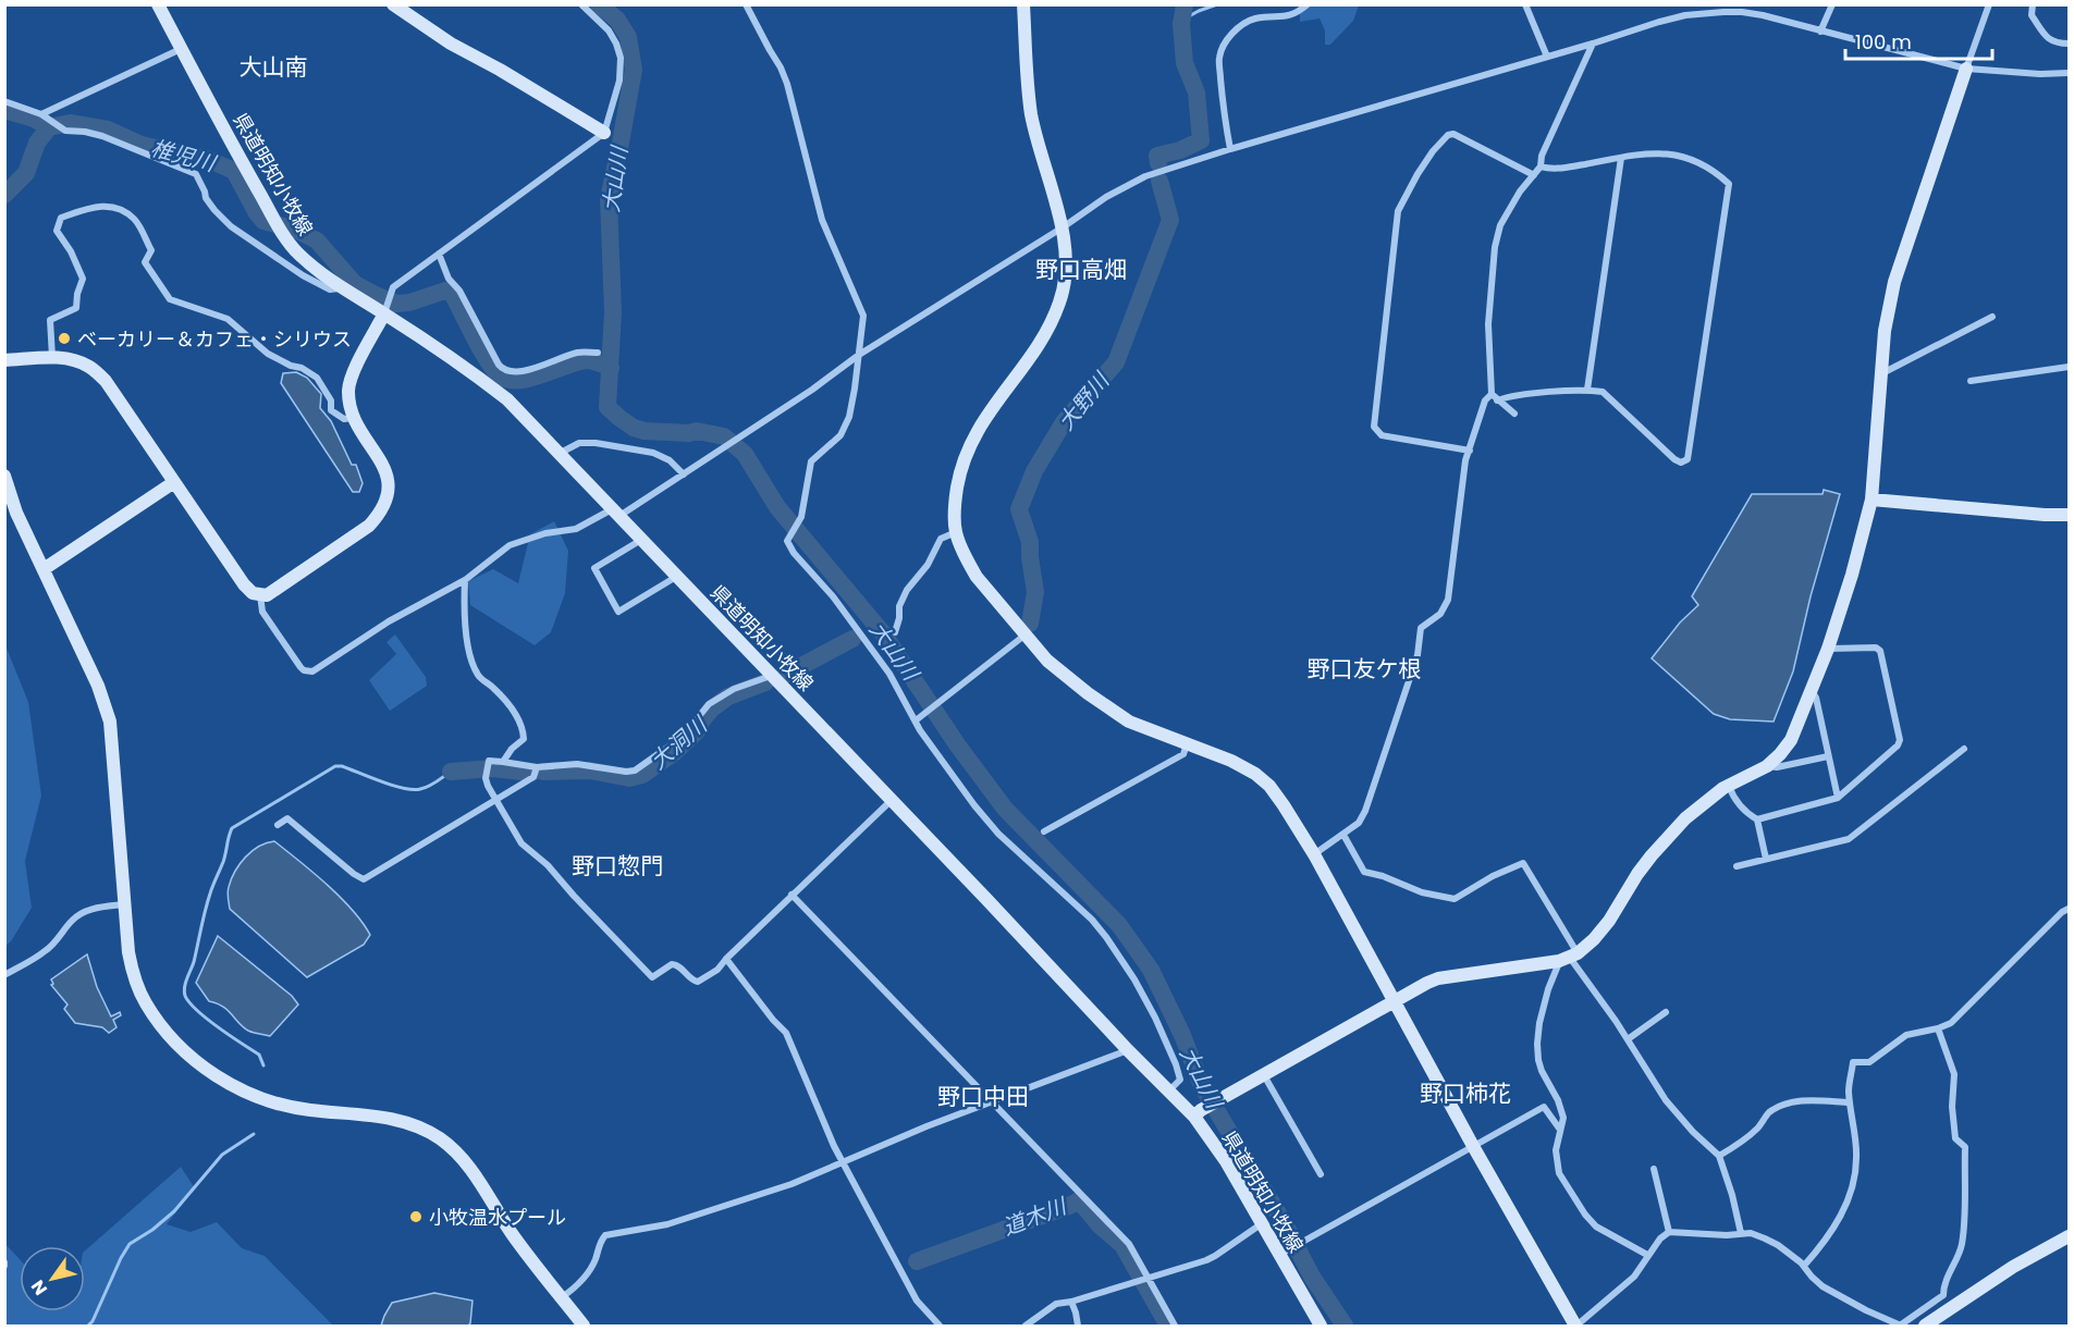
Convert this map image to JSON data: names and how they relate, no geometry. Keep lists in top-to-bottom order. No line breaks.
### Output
{"streets":{"street":["県道明知小牧線"]},"districts":["大山南","野口高畑","野口友ケ根","野口惣門","野口柿花","野口中田"],"water":["椎児川","大山川","大野川","大洞川","道木川"],"places":["ベーカリー＆カフェ・シリウス","小牧温水プール"],"scale_bar":"100 m","north":"bottom left"}
